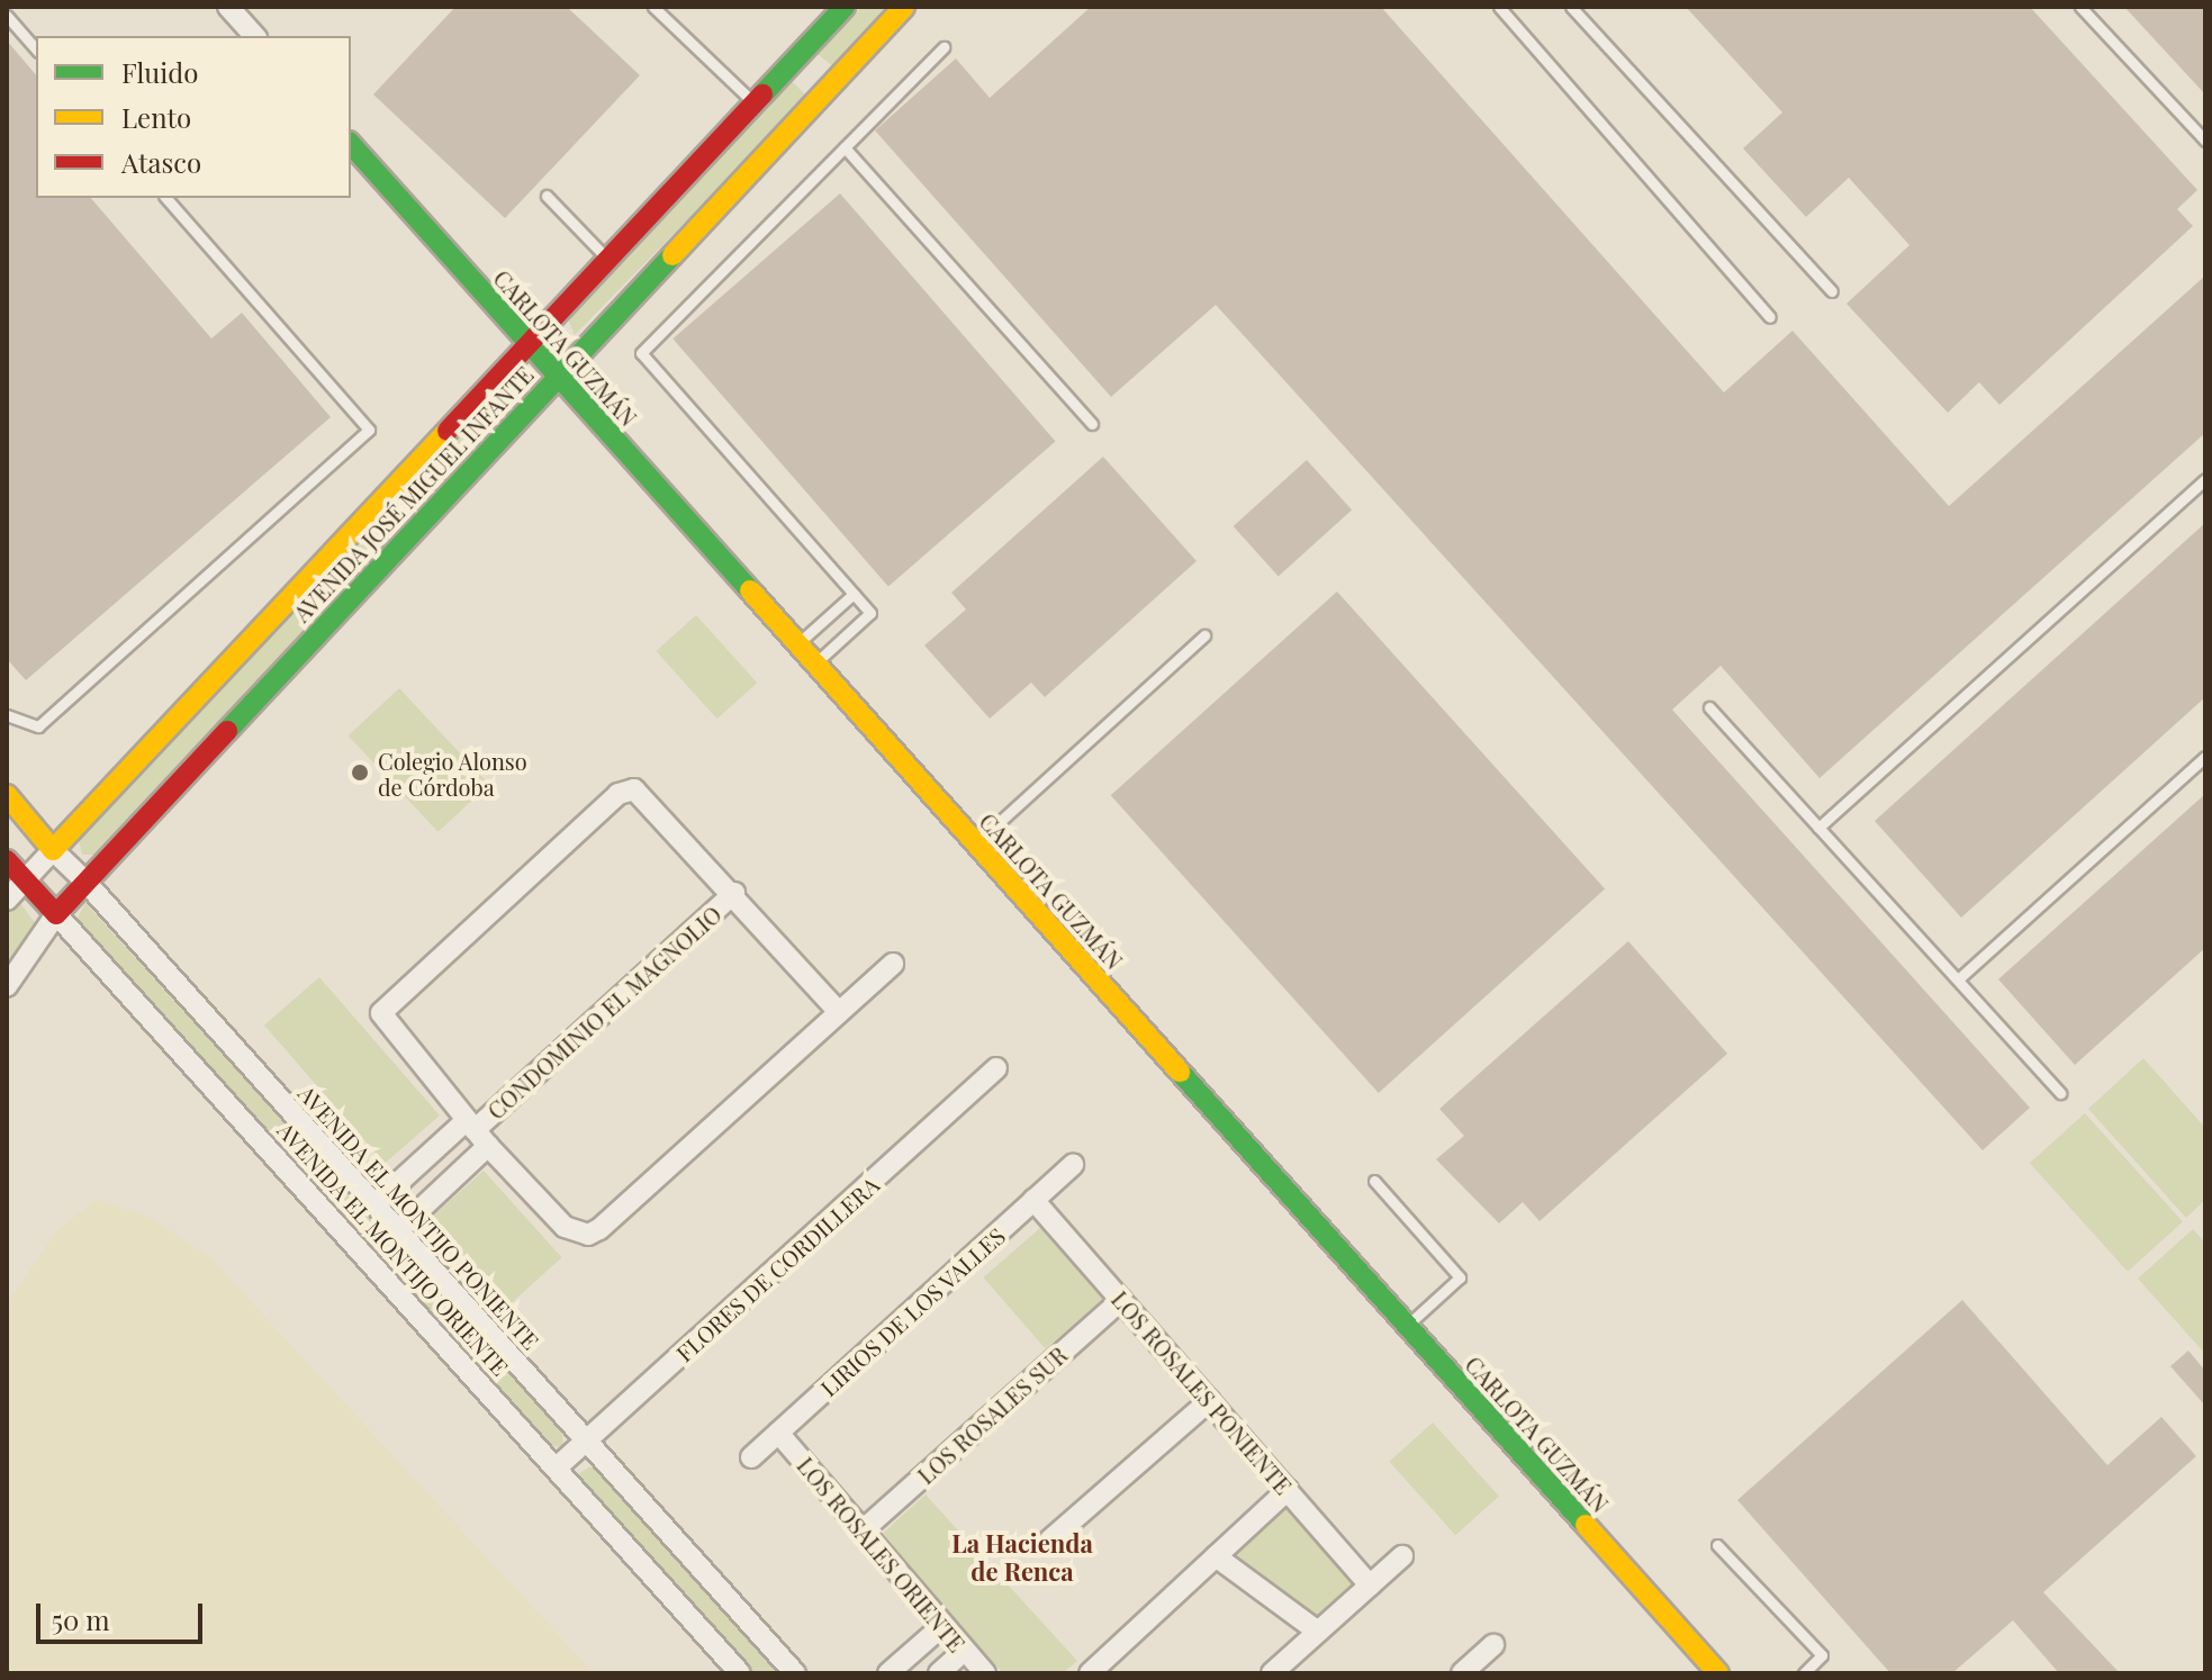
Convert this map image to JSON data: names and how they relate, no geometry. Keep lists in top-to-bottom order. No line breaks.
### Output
{"streets":{"street":["CARLOTA GUZMÁN","AVENIDA JOSÉ MIGUEL INFANTE","CONDOMINIO EL MAGNOLIO","AVENIDA EL MONTIJO PONIENTE","AVENIDA EL MONTIJO ORIENTE","FLORES DE CORDILLERA","LIRIOS DE LOS VALLES","LOS ROSALES PONIENTE","LOS ROSALES SUR","LOS ROSALES ORIENTE"]},"crossings":[["CARLOTA GUZMÁN","AVENIDA JOSÉ MIGUEL INFANTE"],["AVENIDA JOSÉ MIGUEL INFANTE","AVENIDA EL MONTIJO PONIENTE"],["AVENIDA JOSÉ MIGUEL INFANTE","AVENIDA EL MONTIJO ORIENTE"],["CONDOMINIO EL MAGNOLIO","AVENIDA EL MONTIJO PONIENTE"],["AVENIDA EL MONTIJO PONIENTE","FLORES DE CORDILLERA"],["AVENIDA EL MONTIJO ORIENTE","FLORES DE CORDILLERA"],["LIRIOS DE LOS VALLES","LOS ROSALES PONIENTE"],["LIRIOS DE LOS VALLES","LOS ROSALES ORIENTE"],["LOS ROSALES PONIENTE","LOS ROSALES SUR"],["LOS ROSALES SUR","LOS ROSALES ORIENTE"]],"districts":["La Hacienda de Renca"],"places":["Colegio Alonso de Córdoba"],"legend":["Fluido","Lento","Atasco"],"scale_bar":"50 m"}
